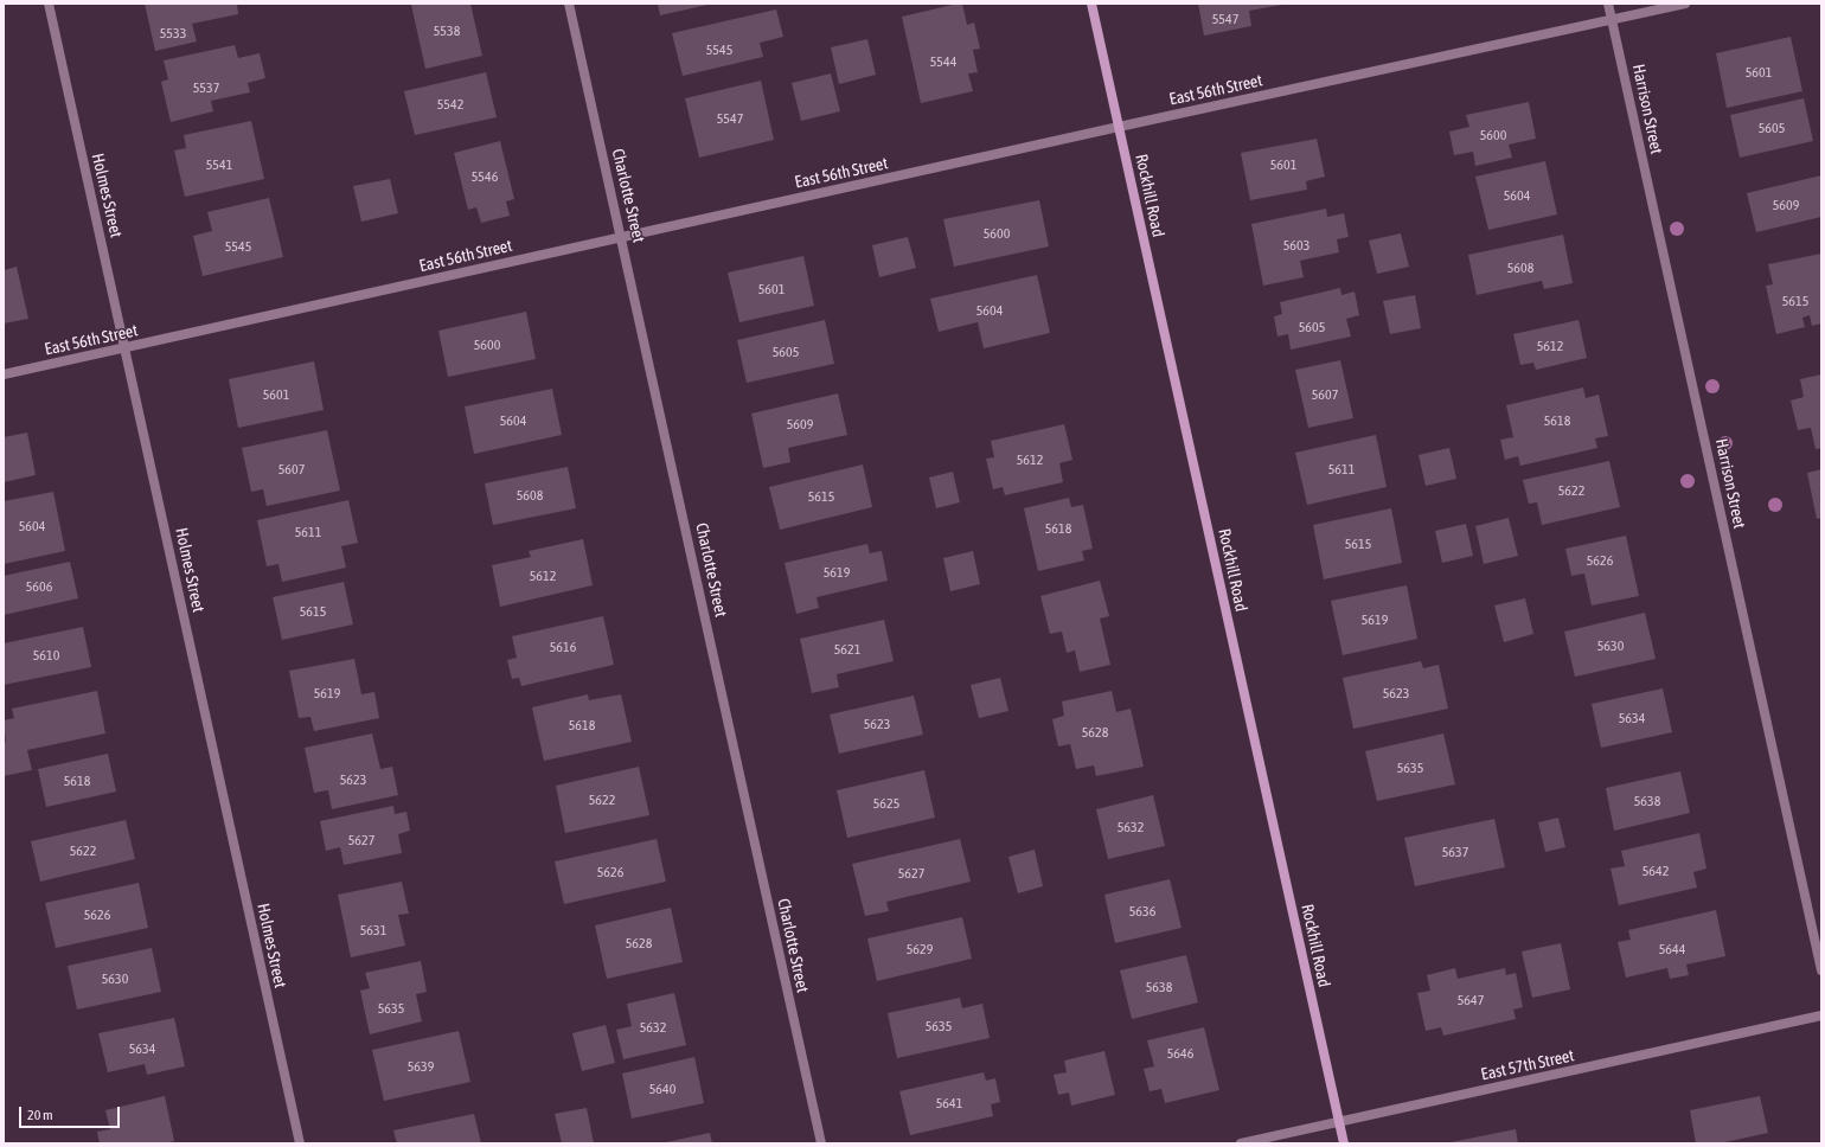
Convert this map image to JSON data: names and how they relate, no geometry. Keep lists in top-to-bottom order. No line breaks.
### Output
{"streets":{"main road":["Rockhill Road"],"street":["East 56th Street","Harrison Street","Holmes Street","Charlotte Street","East 57th Street"]},"crossings":[["East 56th Street","Harrison Street"],["East 56th Street","Holmes Street"],["East 56th Street","Charlotte Street"],["East 56th Street","Rockhill Road"],["Rockhill Road","East 57th Street"]],"house_numbers":["5547","5538","5533","5545","5544","5601","5537","5542","5547","5605","5600","5541","5601","5546","5604","5609","5600","5603","5545","5608","5601","5615","5604","5605","5600","5612","5605","5601","5607","5604","5618","5609","5612","5607","5611","5622","5608","5615","5604","5618","5611","5615","5626","5619","5612","5606","5615","5619","5630","5616","5621","5610","5619","5623","5634","5623","5618","5628","5635","5623","5618","5622","5638","5625","5632","5627","5622","5637","5642","5626","5627","5636","5626","5631","5628","5629","5644","5630","5638","5647","5635","5635","5632","5634","5646","5639","5640","5641"],"scale_bar":"20 m"}
